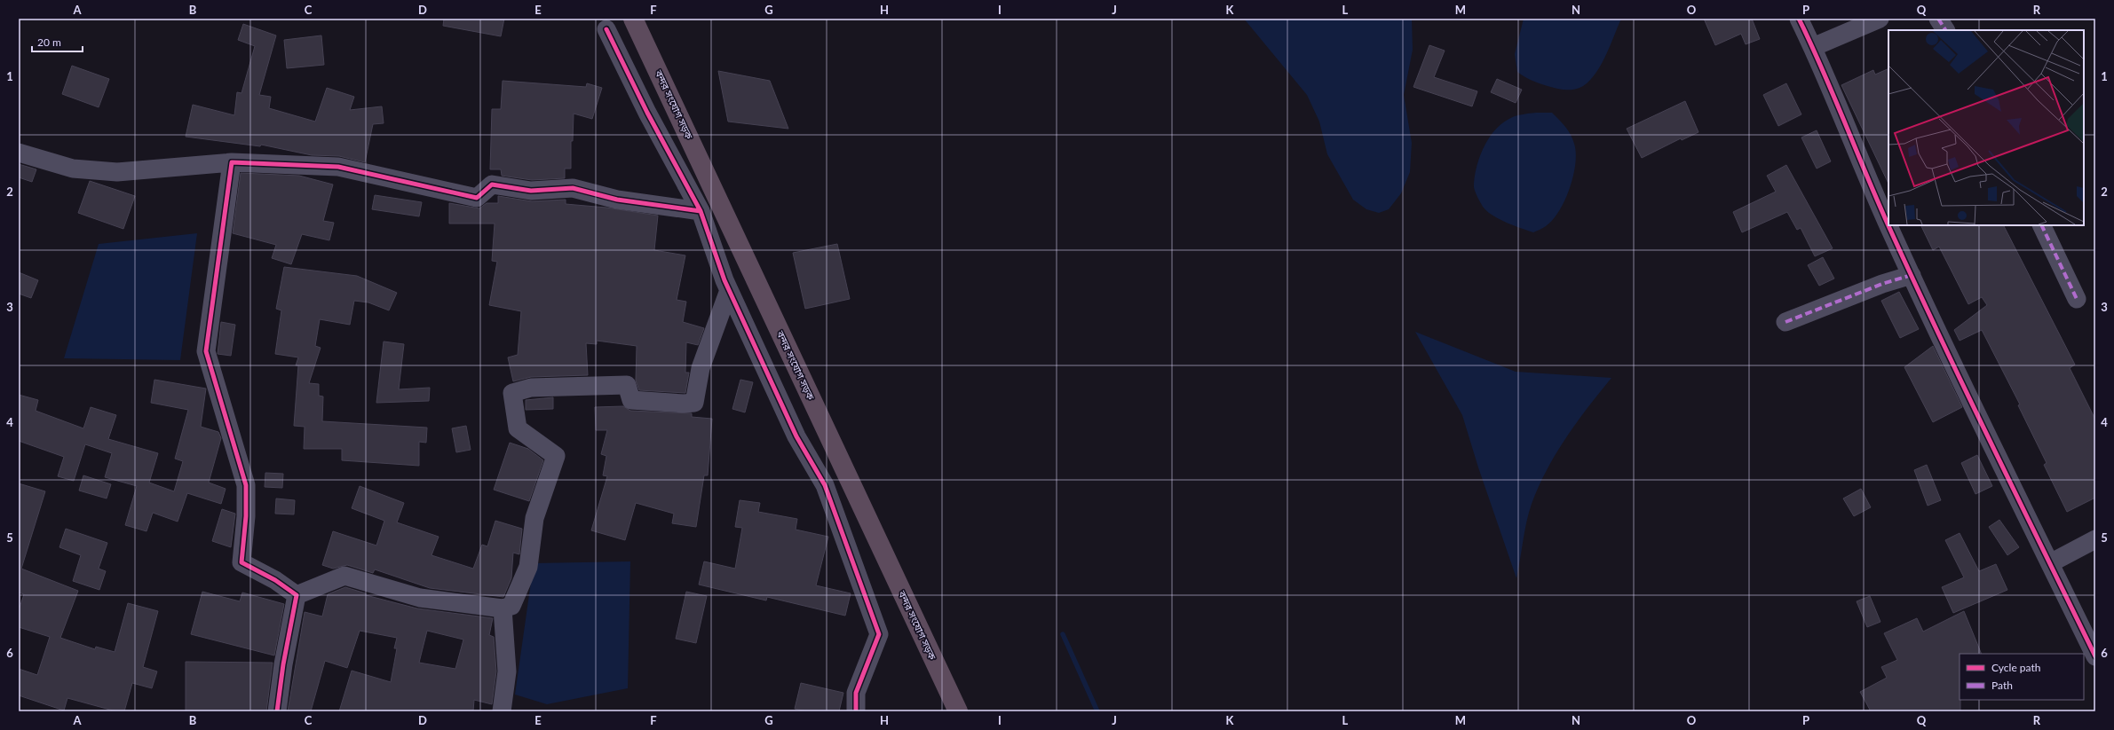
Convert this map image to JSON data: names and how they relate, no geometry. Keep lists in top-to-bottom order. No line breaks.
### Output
{"streets":{"highway":["বন্দর সংযোগ সড়ক"]},"legend":["Cycle path","Path"],"scale_bar":"20 m","grid":{"columns":["A","B","C","D","E","F","G","H","I","J","K","L","M","N","O","P","Q","R"],"rows":["1","2","3","4","5","6"]}}
